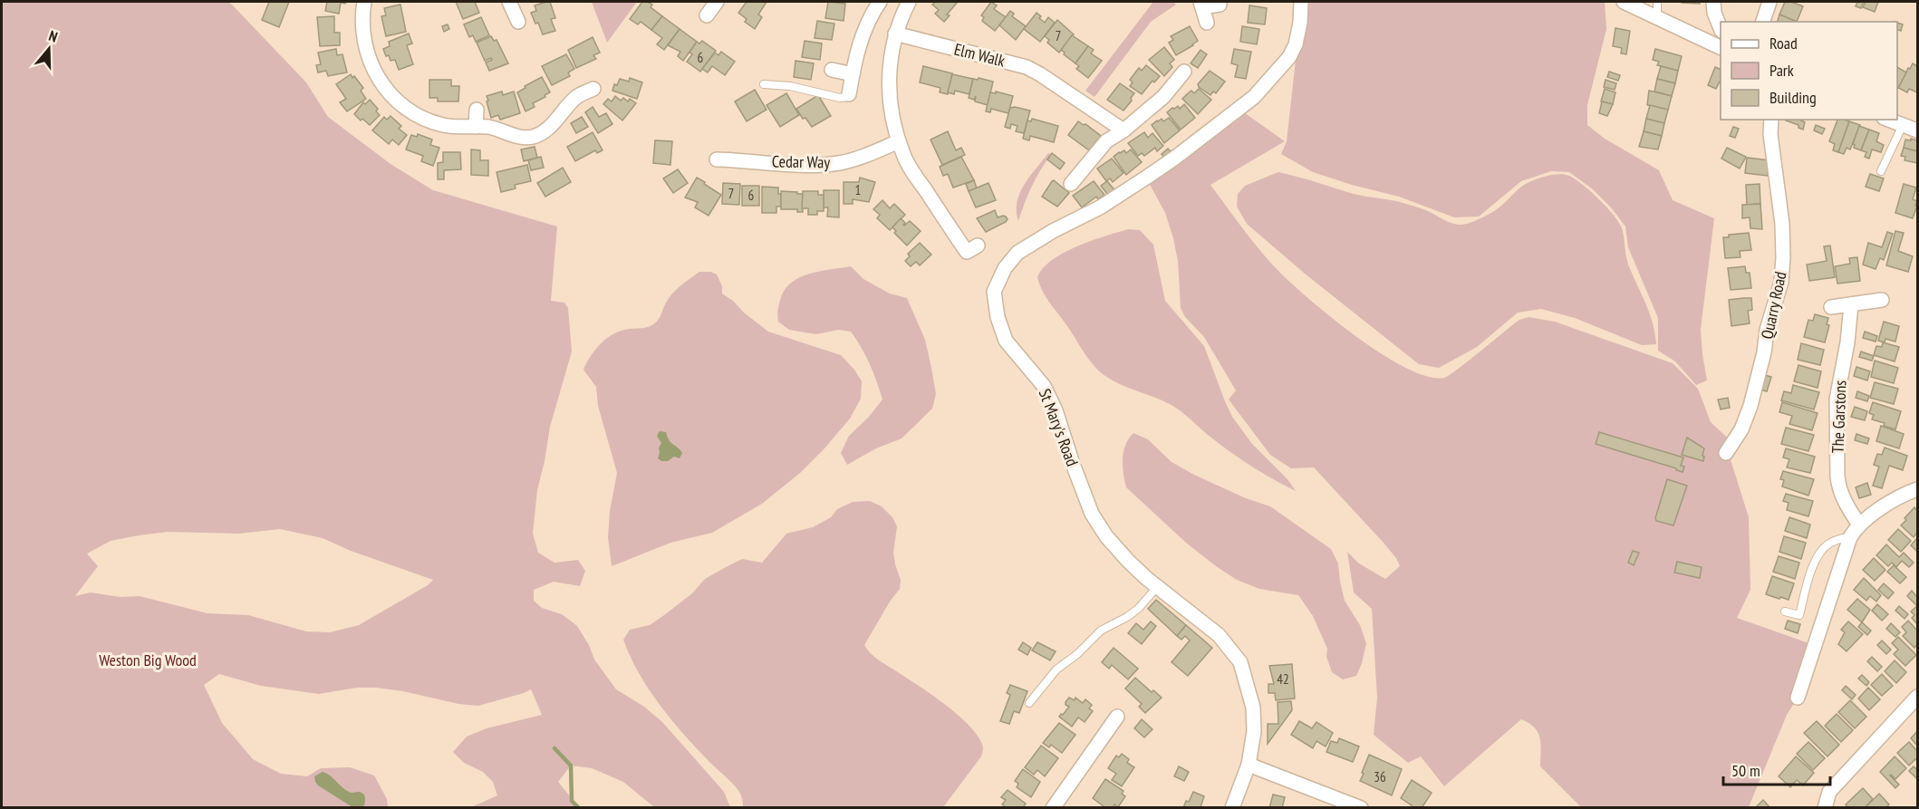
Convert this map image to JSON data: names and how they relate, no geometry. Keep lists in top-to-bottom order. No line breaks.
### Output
{"streets":{"street":["Elm Walk","Cedar Way","Quarry Road","The Garstons","St Mary's Road"]},"parks":["Weston Big Wood"],"house_numbers":["7","6","1","7","6","42","36"],"legend":["Road","Park","Building"],"scale_bar":"50 m","north":"top"}
